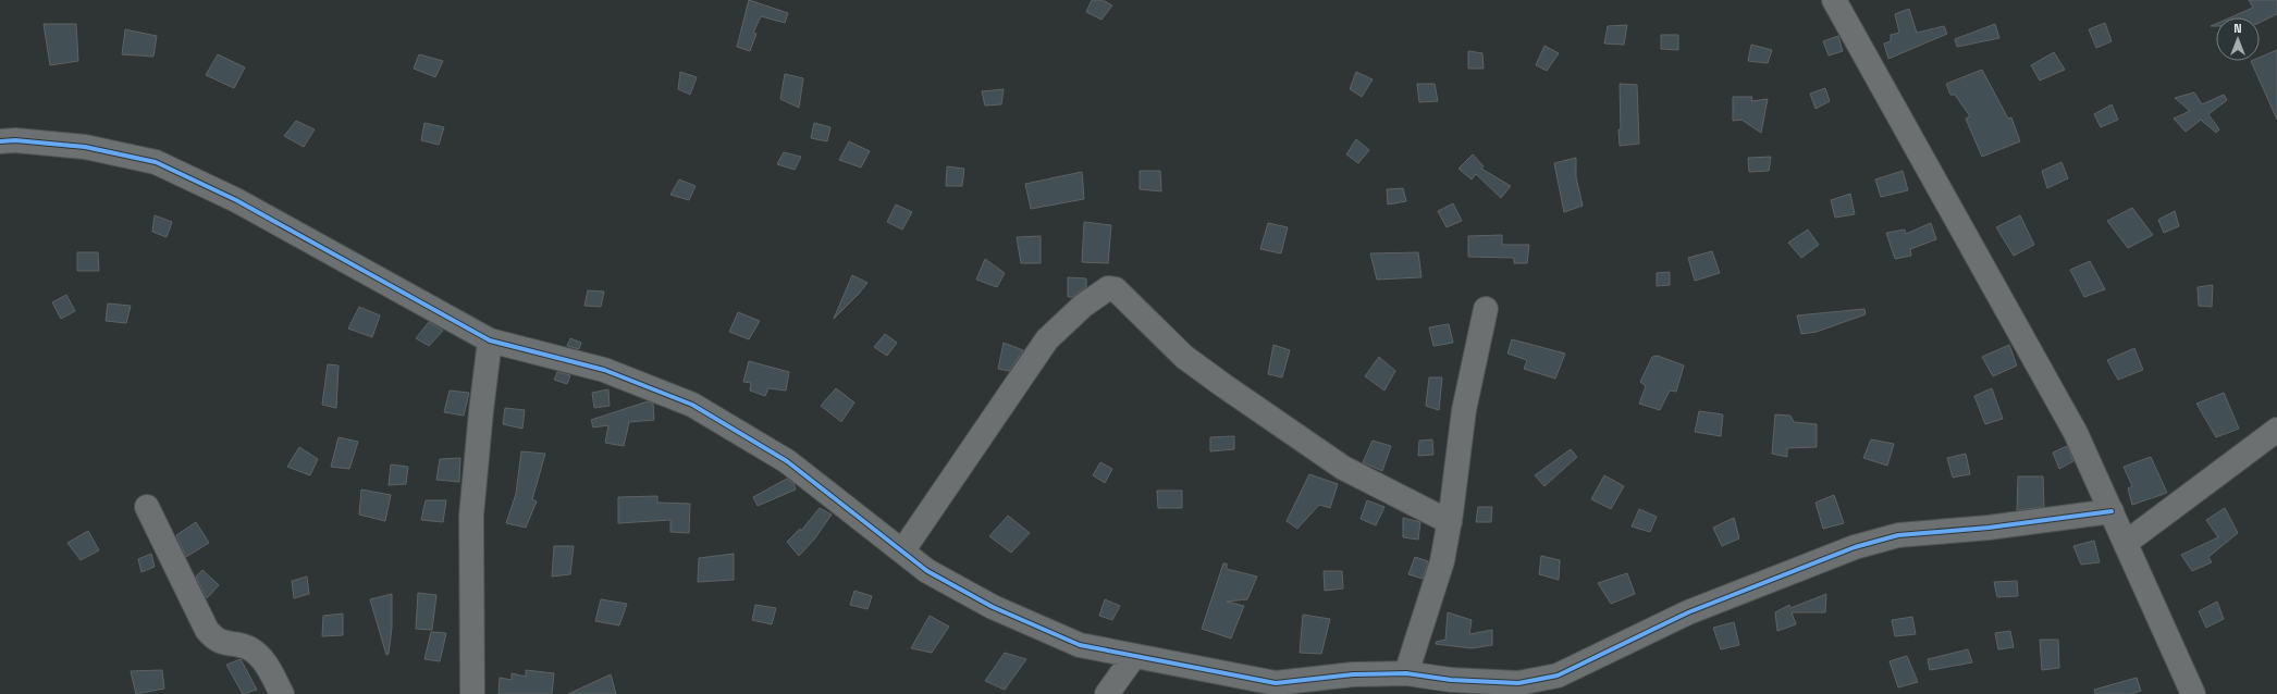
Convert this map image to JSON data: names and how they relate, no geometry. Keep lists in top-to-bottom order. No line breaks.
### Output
{"north":"top"}
